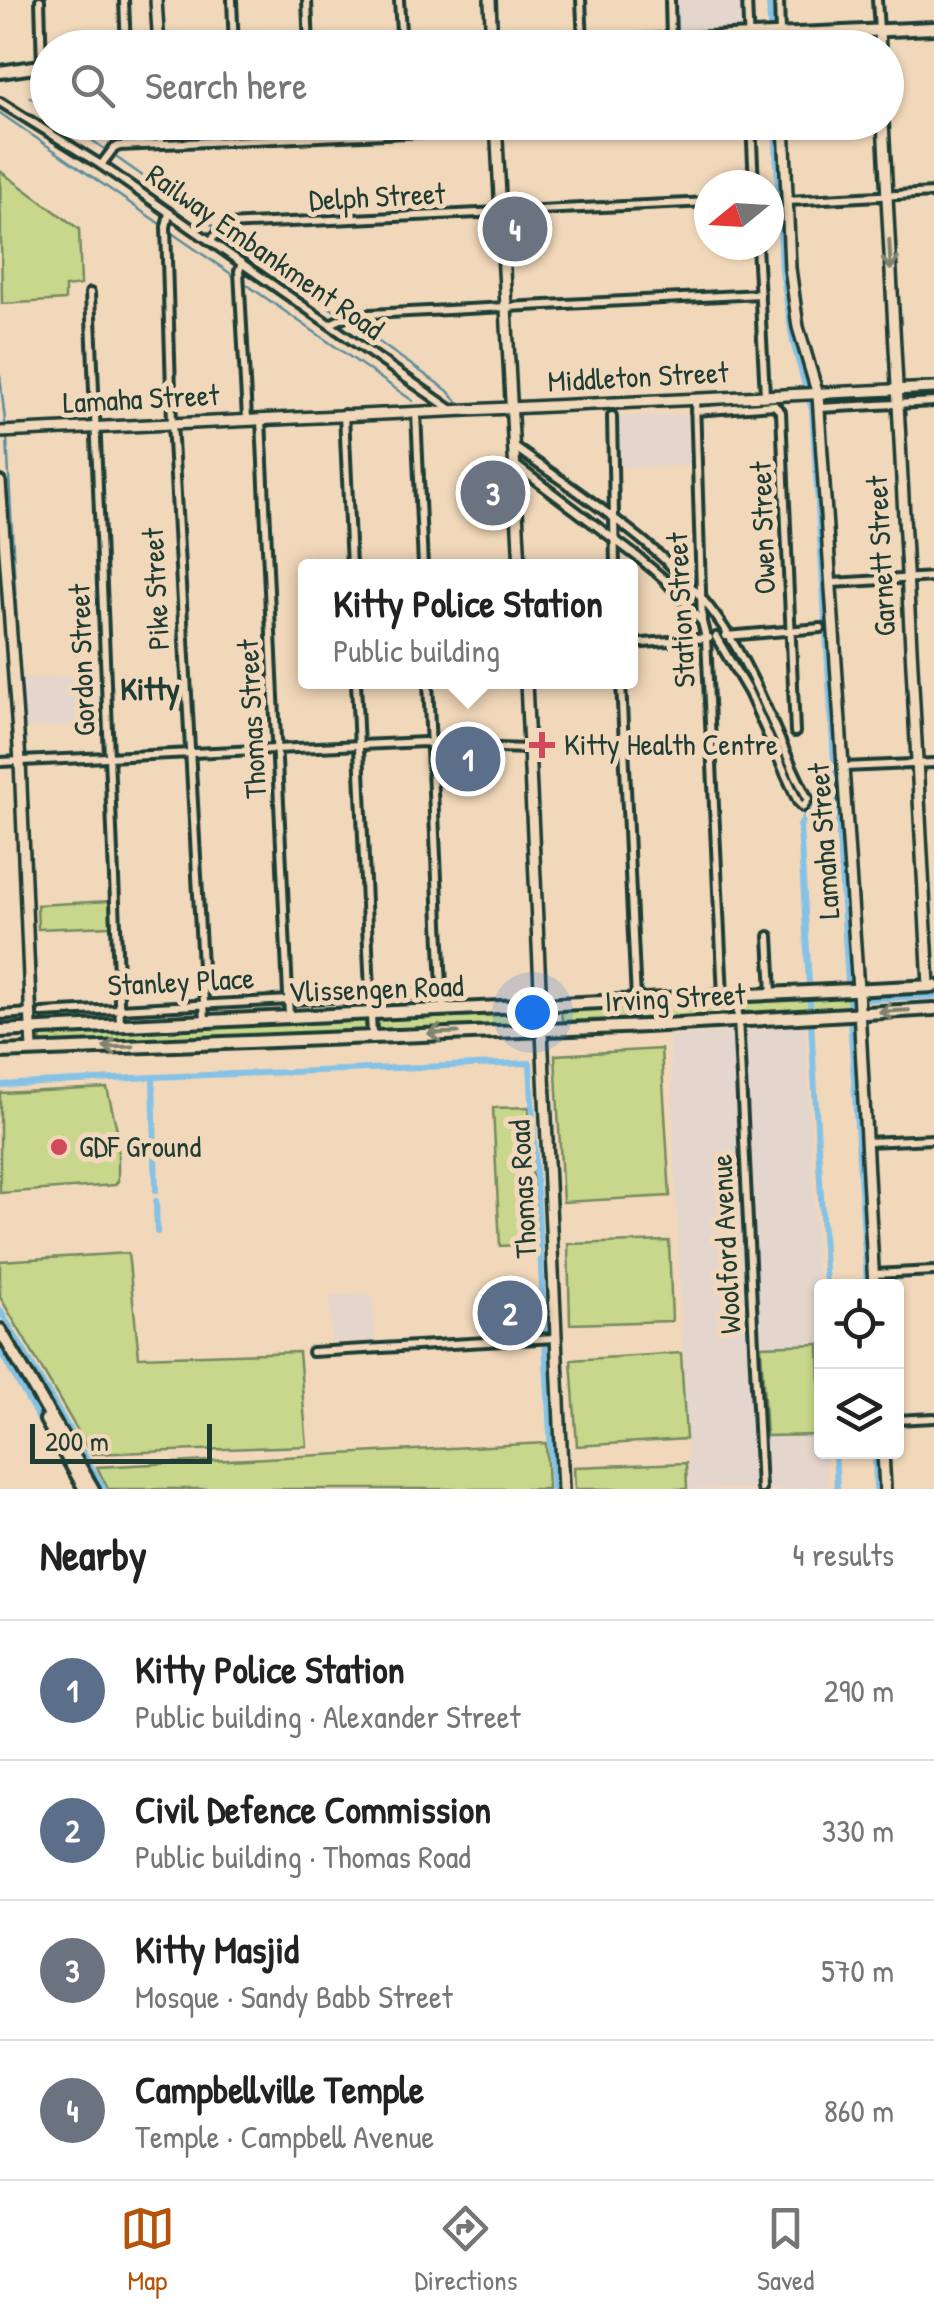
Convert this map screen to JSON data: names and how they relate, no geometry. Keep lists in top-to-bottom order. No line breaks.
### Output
{"streets":{"main road":["Vlissengen Road","Irving Street"],"street":["Delph Street","Railway Embankment Road","Middleton Street","Lamaha Street","Owen Street","Garnett Street","Pike Street","Station Street","Gordon Street","Thomas Street","Stanley Place","Thomas Road","Woolford Avenue"]},"crossings":[["Delph Street","Railway Embankment Road"],["Railway Embankment Road","Middleton Street"],["Railway Embankment Road","Pike Street"],["Middleton Street","Lamaha Street"],["Middleton Street","Owen Street"],["Middleton Street","Garnett Street"],["Middleton Street","Station Street"],["Lamaha Street","Pike Street"],["Lamaha Street","Gordon Street"],["Lamaha Street","Thomas Street"],["Lamaha Street","Vlissengen Road"],["Lamaha Street","Irving Street"],["Owen Street","Station Street"],["Garnett Street","Vlissengen Road"],["Pike Street","Stanley Place"],["Pike Street","Vlissengen Road"],["Station Street","Vlissengen Road"],["Gordon Street","Stanley Place"],["Gordon Street","Vlissengen Road"],["Thomas Street","Stanley Place"],["Thomas Street","Vlissengen Road"],["Vlissengen Road","Thomas Road"],["Vlissengen Road","Woolford Avenue"],["Irving Street","Thomas Road"],["Irving Street","Woolford Avenue"]],"one_way":["Irving Street"],"districts":["Kitty"],"places":{"health":["Kitty Health Centre"],"other":["GDF Ground"]},"scale_bar":"200 m","north":"left","page":{"search":"Search here","pins":["4","3","1","2"],"popup":["Kitty Police Station","Public building"],"scale":"200 m","heading":["Nearby","4 results"],"list":[{"mark":"1","name":"Kitty Police Station","note":"Public building · Alexander Street","value":"290 m"},{"mark":"2","name":"Civil Defence Commission","note":"Public building · Thomas Road","value":"330 m"},{"mark":"3","name":"Kitty Masjid","note":"Mosque · Sandy Babb Street","value":"570 m"},{"mark":"4","name":"Campbellville Temple","note":"Temple · Campbell Avenue","value":"860 m"}],"nav":["Map","Directions","Saved"]}}
